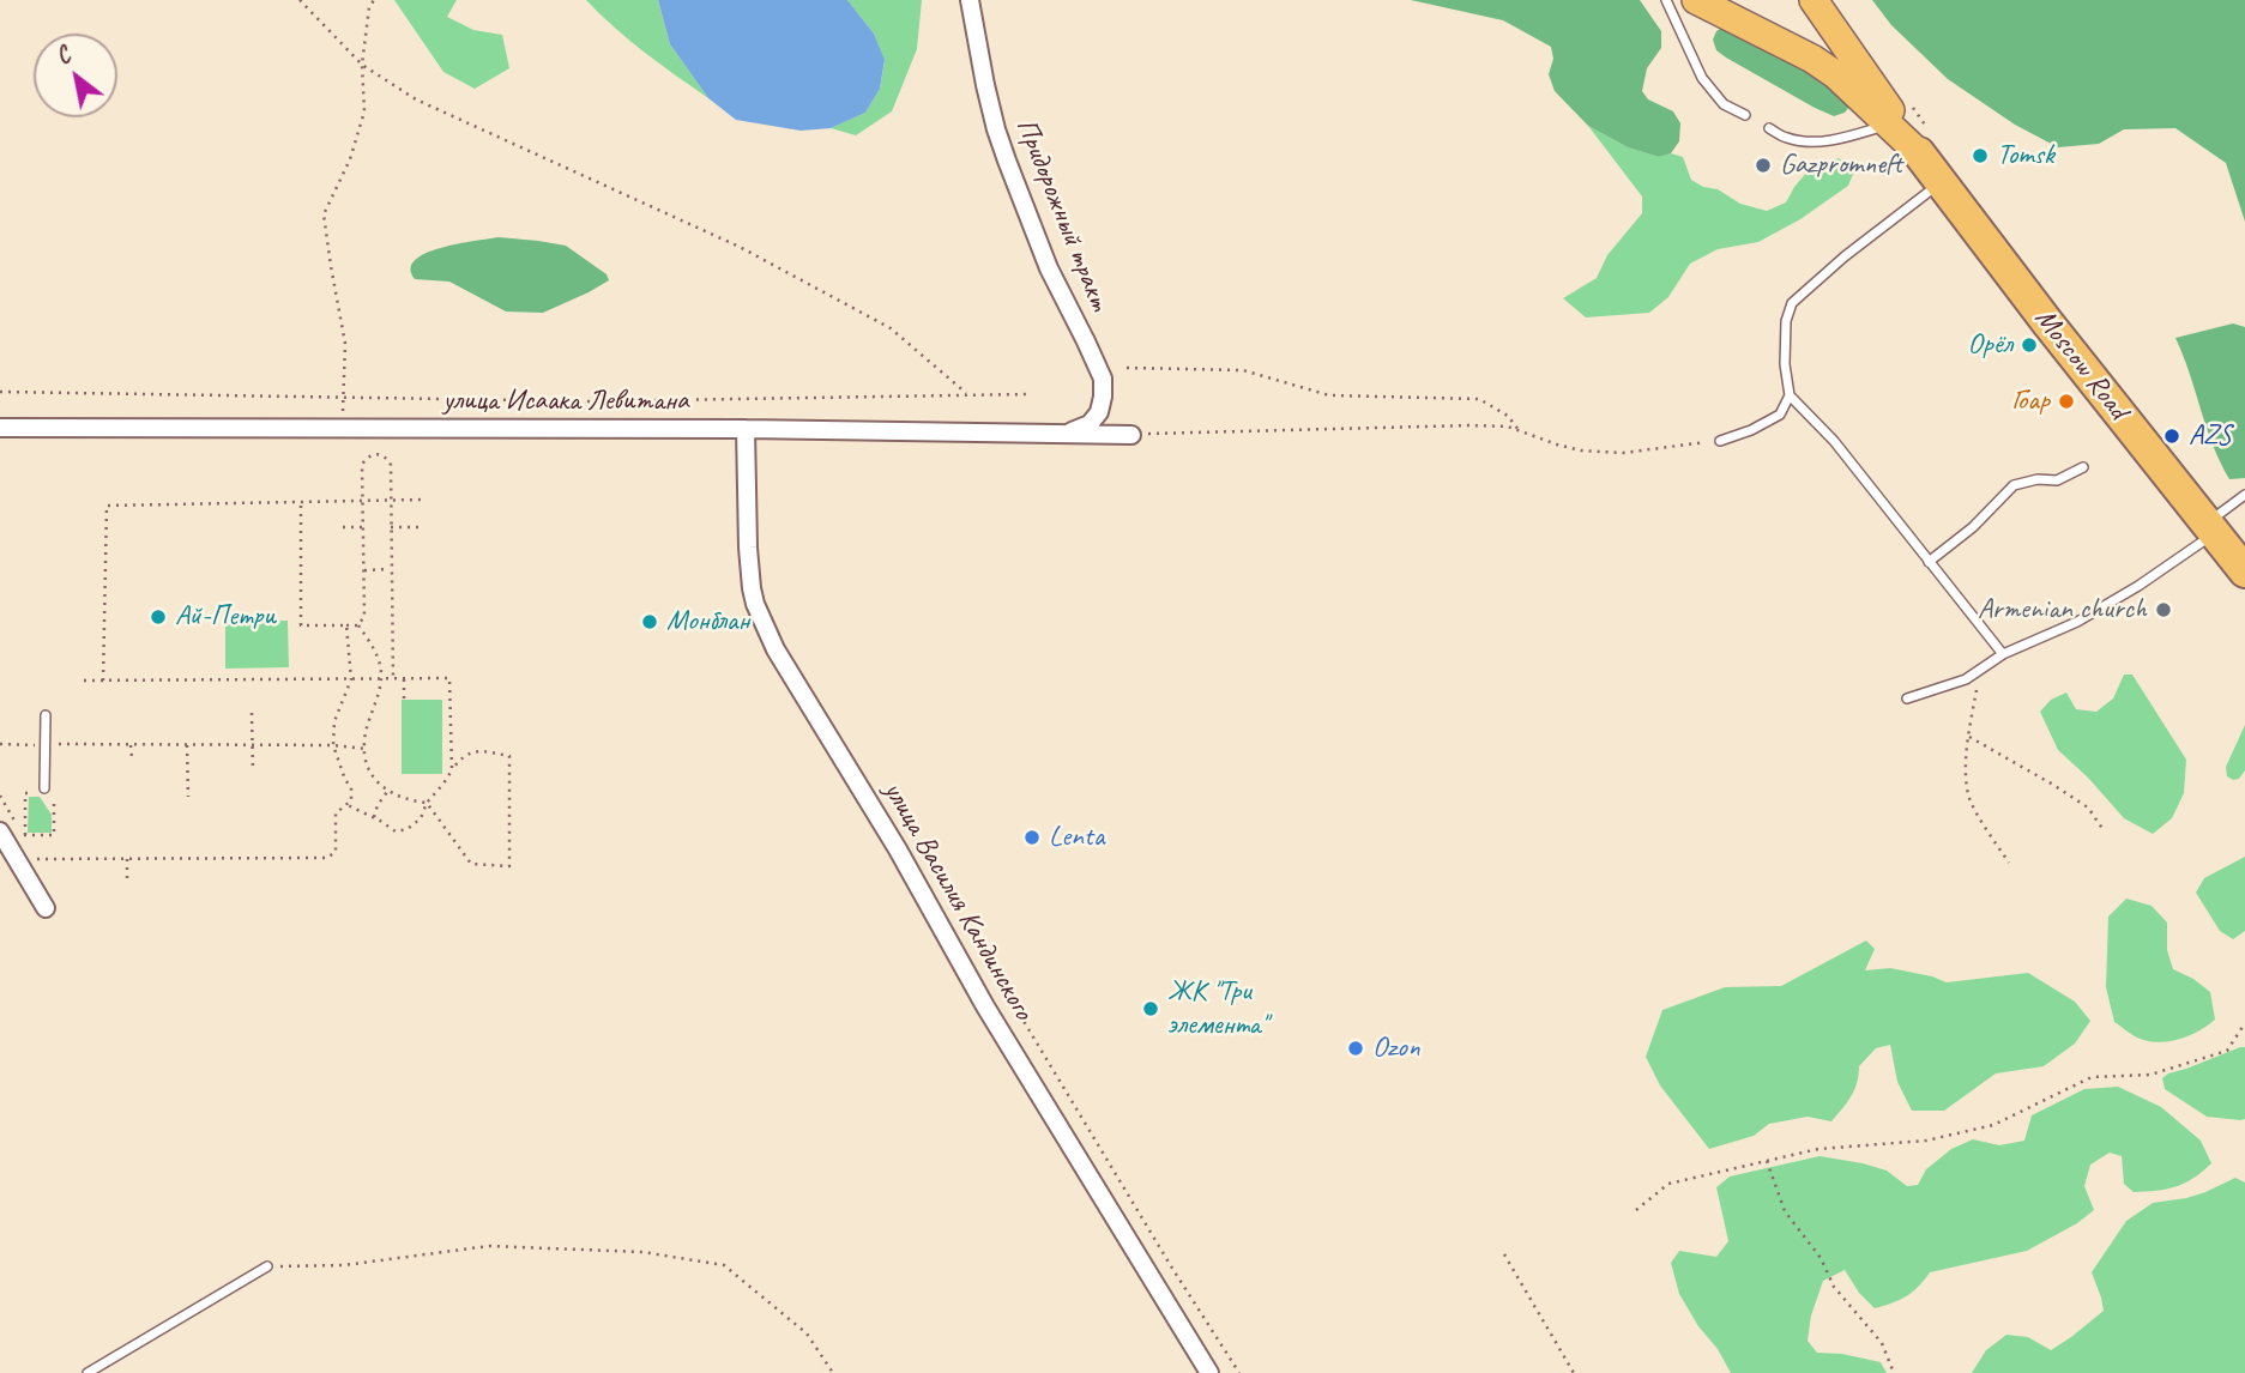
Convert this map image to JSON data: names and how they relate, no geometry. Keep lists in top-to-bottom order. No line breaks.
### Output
{"streets":{"highway":["Moscow Road"],"street":["Придорожный тракт","улица Исаака Левитана","улица Василия Кандинского"]},"crossings":[["Придорожный тракт","улица Исаака Левитана"],["улица Исаака Левитана","улица Василия Кандинского"]],"places":["Tomsk","Gazpromneft","Орёл","Гоар","AZS","Armenian church","Ай-Петри","Монблан","Lenta","ЖК \"Три элемента\"","Ozon"],"north":"top left"}
